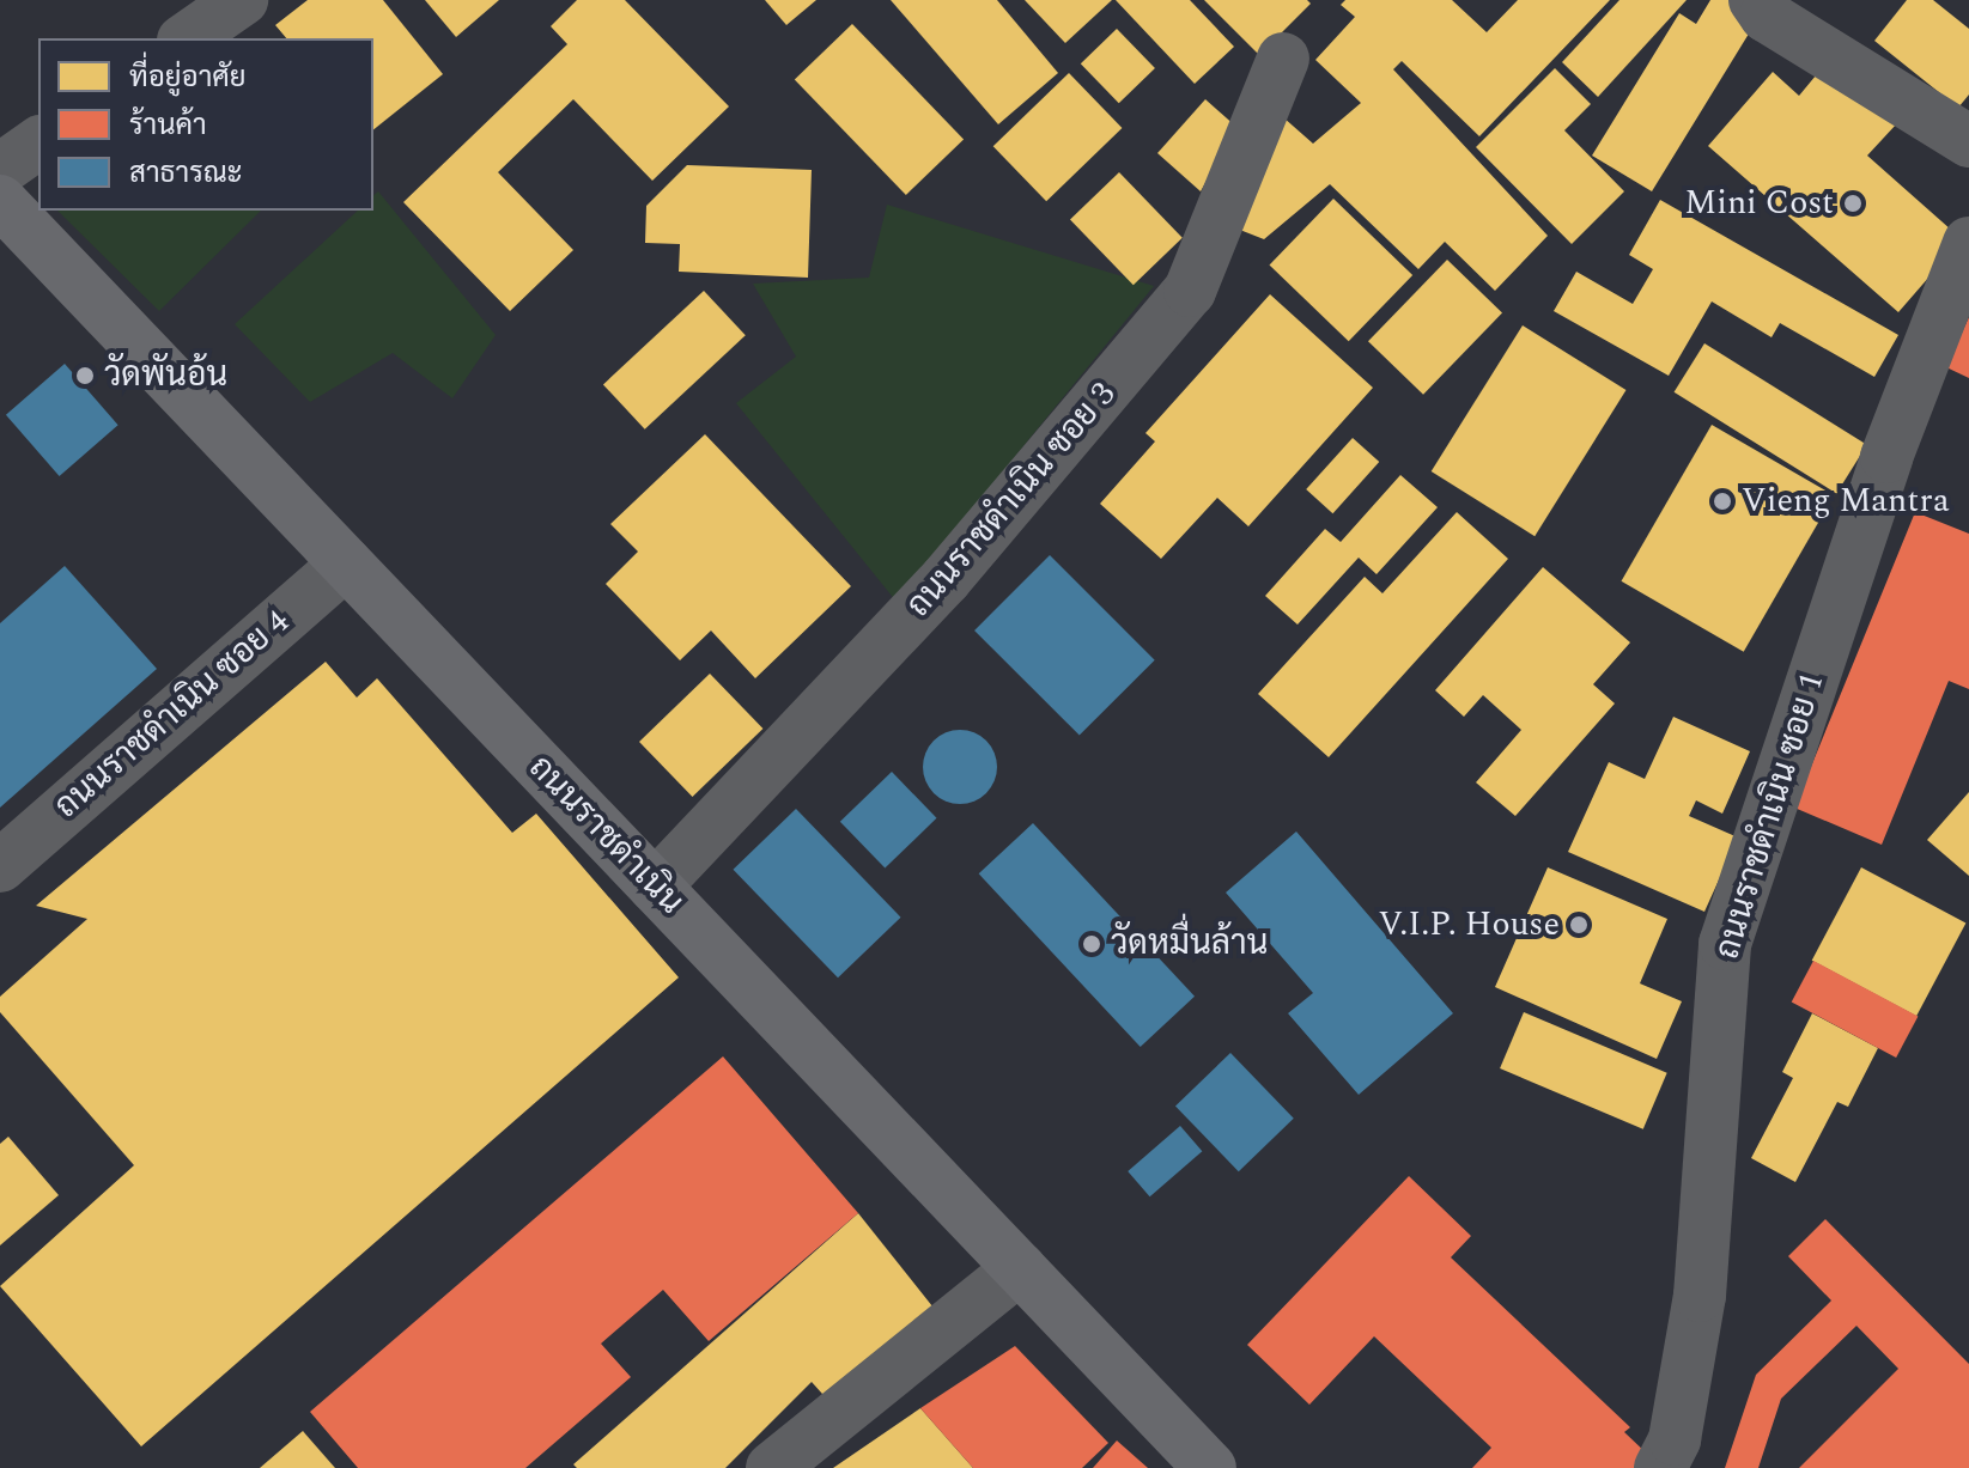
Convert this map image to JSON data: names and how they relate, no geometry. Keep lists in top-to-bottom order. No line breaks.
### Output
{"streets":{"street":["ถนนราชดำเนิน ซอย 3","ถนนราชดำเนิน ซอย 4","ถนนราชดำเนิน ซอย 1","ถนนราชดำเนิน"]},"crossings":[["ถนนราชดำเนิน ซอย 3","ถนนราชดำเนิน"],["ถนนราชดำเนิน ซอย 4","ถนนราชดำเนิน"]],"places":["Mini Cost","วัดพันอ้น","Vieng Mantra","V.I.P. House","วัดหมื่นล้าน"],"legend":["ที่อยู่อาศัย","ร้านค้า","สาธารณะ"]}
